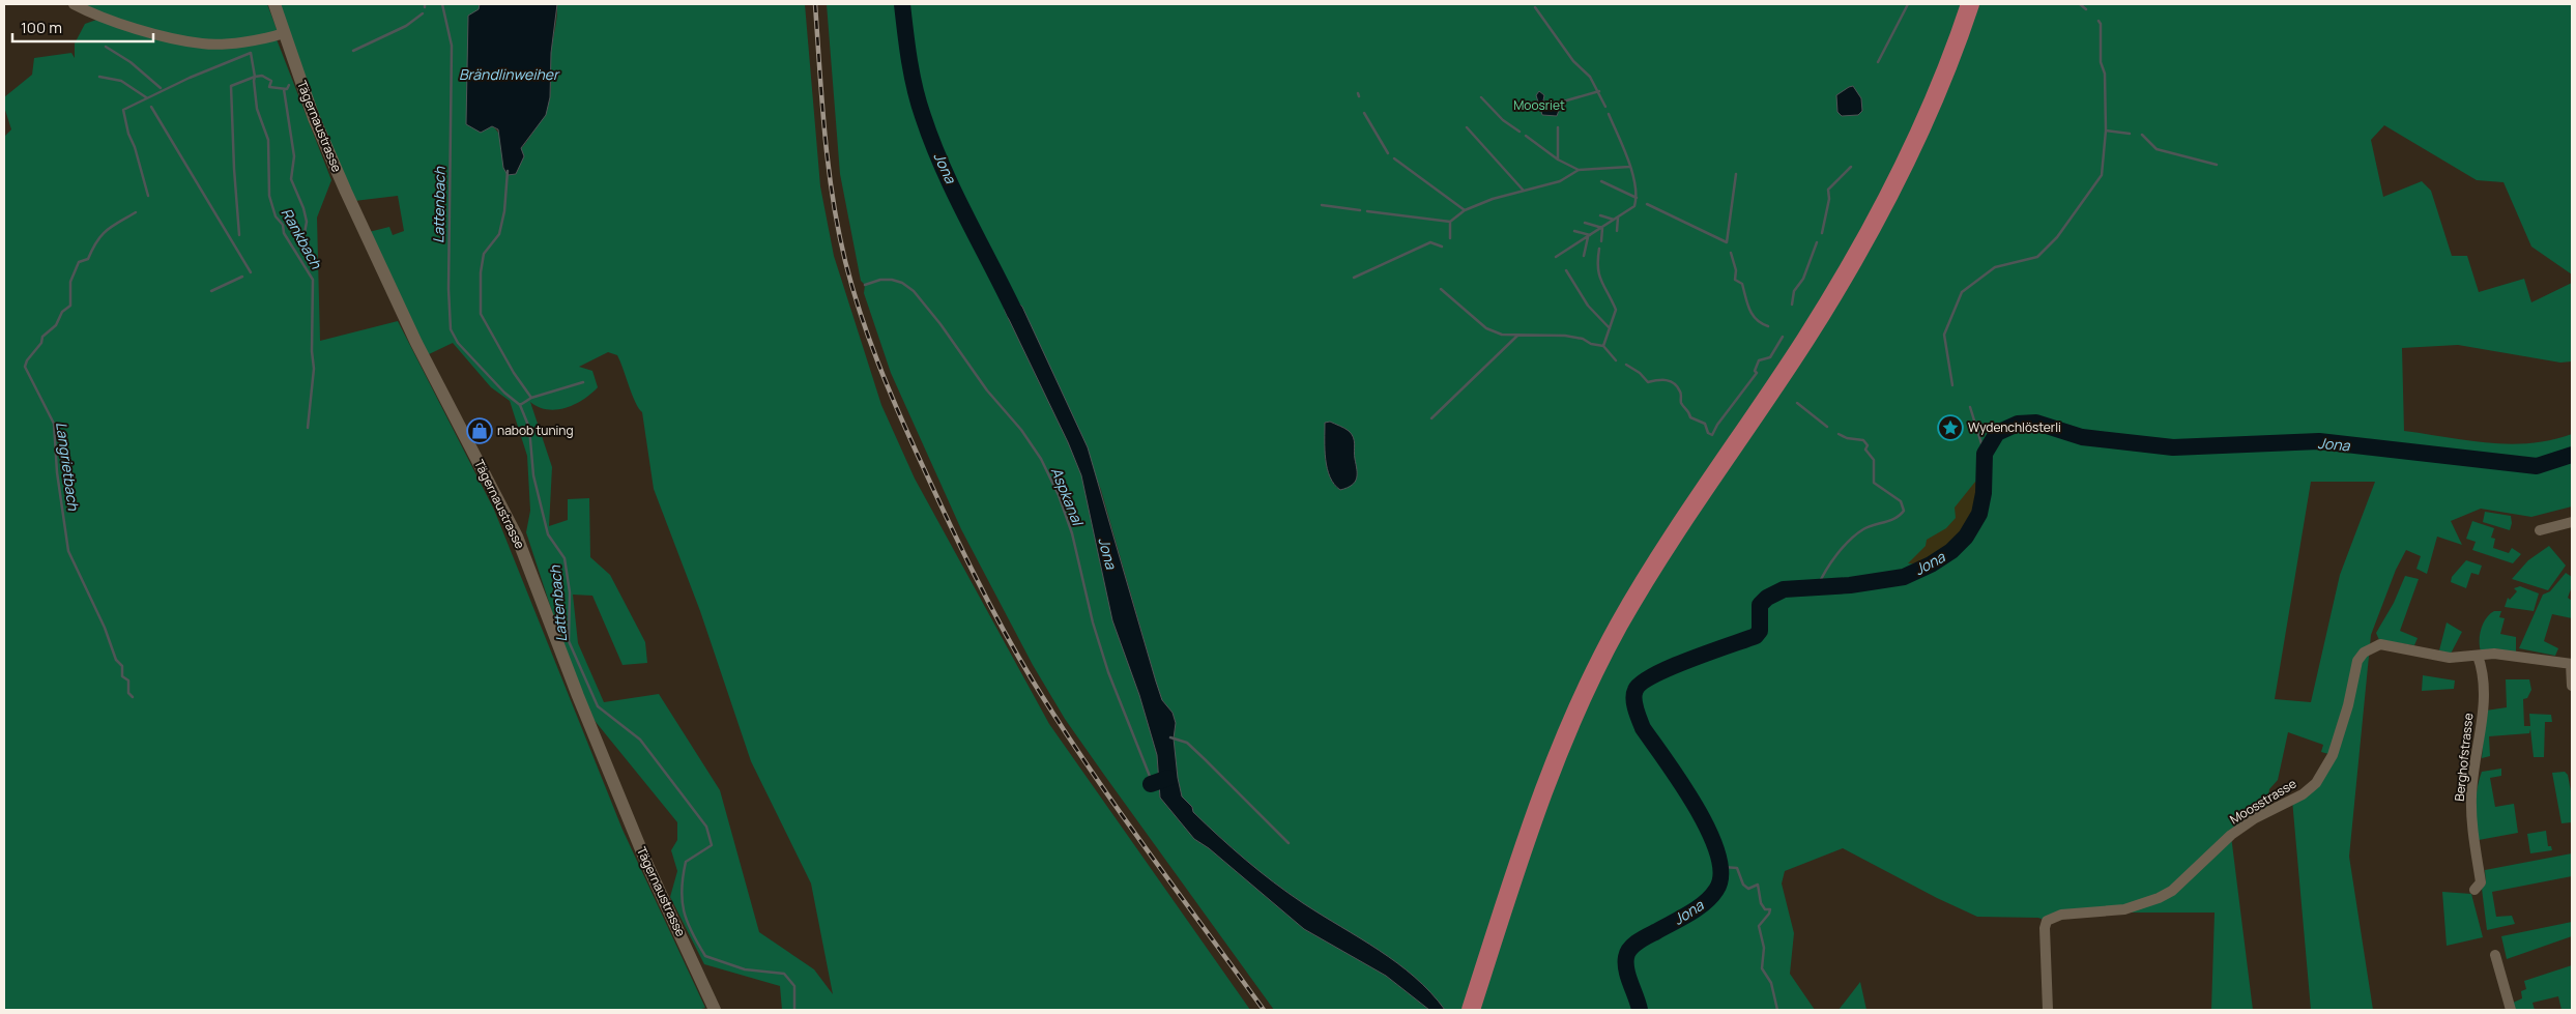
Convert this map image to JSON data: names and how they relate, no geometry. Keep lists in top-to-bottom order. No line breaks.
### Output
{"streets":{"street":["Tägernaustrasse","Berghofstrasse","Moosstrasse"]},"crossings":[["Berghofstrasse","Moosstrasse"]],"water":["Brändlinweiher","Jona","Lattenbach","Rankbach","Langrietbach","Aspkanal"],"parks":["Moosriet"],"places":{"place":["Wydenchlösterli"],"shop":["nabob tuning"]},"scale_bar":"100 m"}
